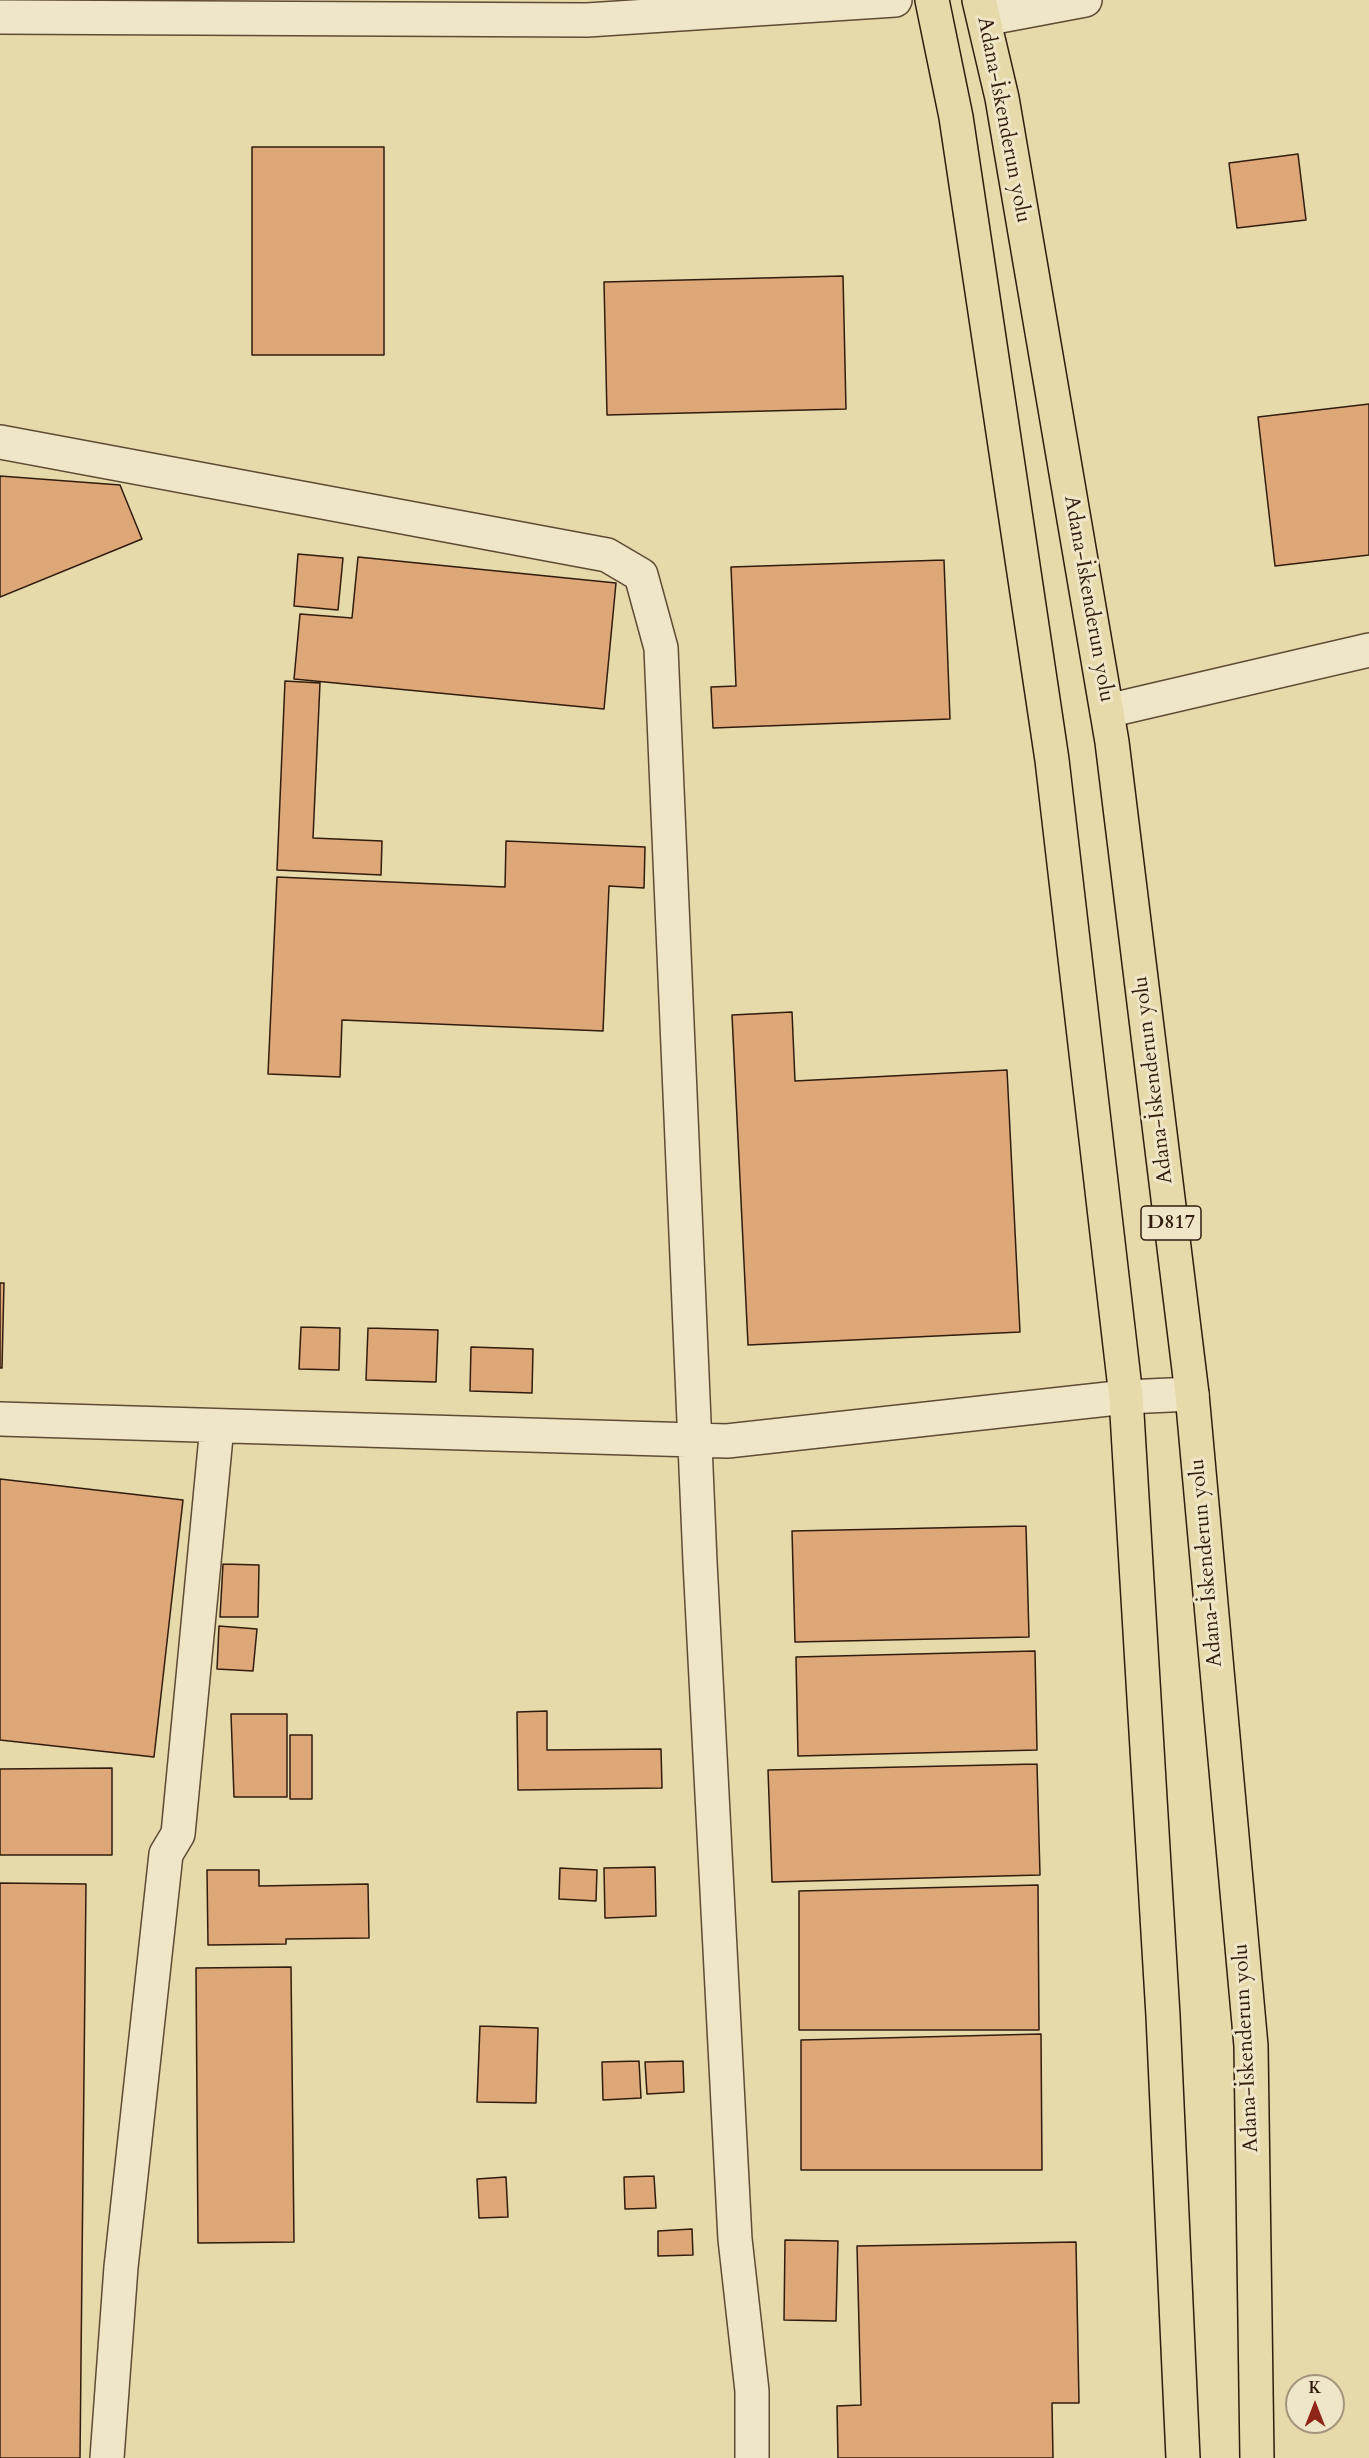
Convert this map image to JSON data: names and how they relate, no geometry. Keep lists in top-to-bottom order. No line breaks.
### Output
{"streets":{"highway":["Adana-İskenderun yolu","D817"]},"north":"top"}
